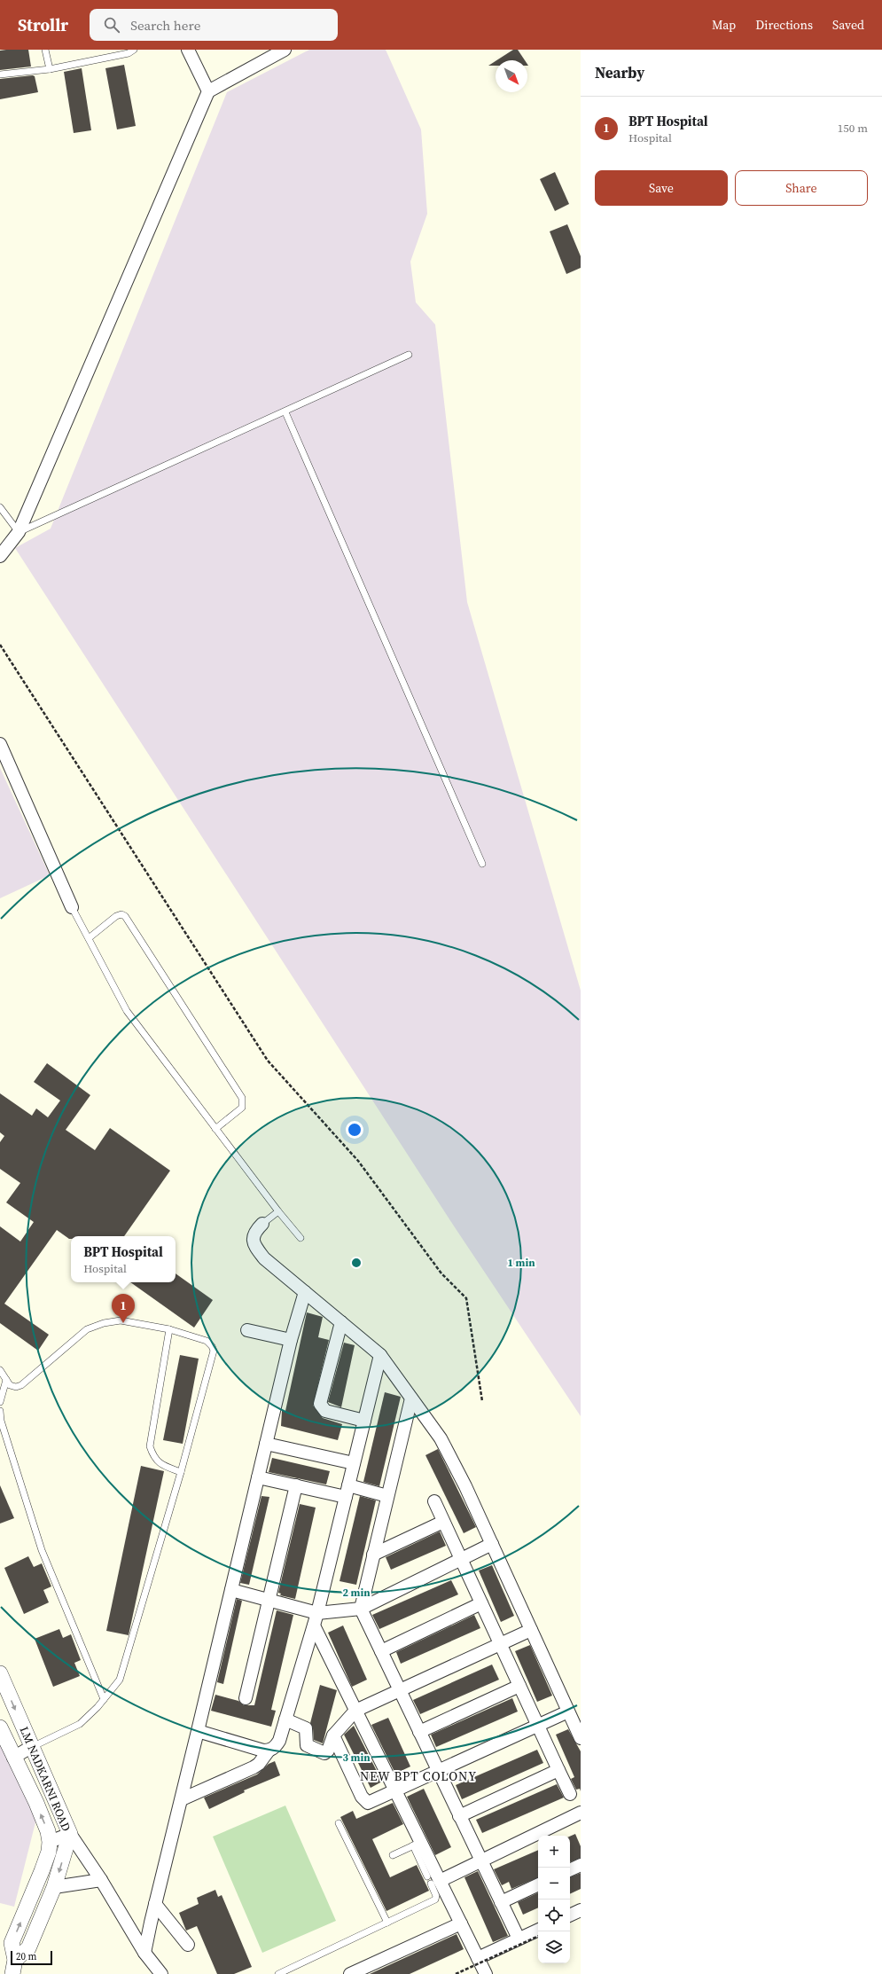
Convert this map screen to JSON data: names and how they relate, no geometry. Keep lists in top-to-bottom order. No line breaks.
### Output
{"streets":{"street":["LM NADKARNI ROAD"]},"districts":["NEW BPT COLONY"],"scale_bar":"20 m","north":"bottom right","page":{"header":"Strollr","search":"Search here","nav":["Map","Directions","Saved"],"heading":"Nearby","list":[{"mark":"1","name":"BPT Hospital","note":"Hospital","value":"150 m"}],"buttons":["Save","Share"],"popup":["BPT Hospital","Hospital"],"pins":"1","map_buttons":["+","−"],"scale":"20 m"},"rings":["1 min","2 min","3 min"]}
